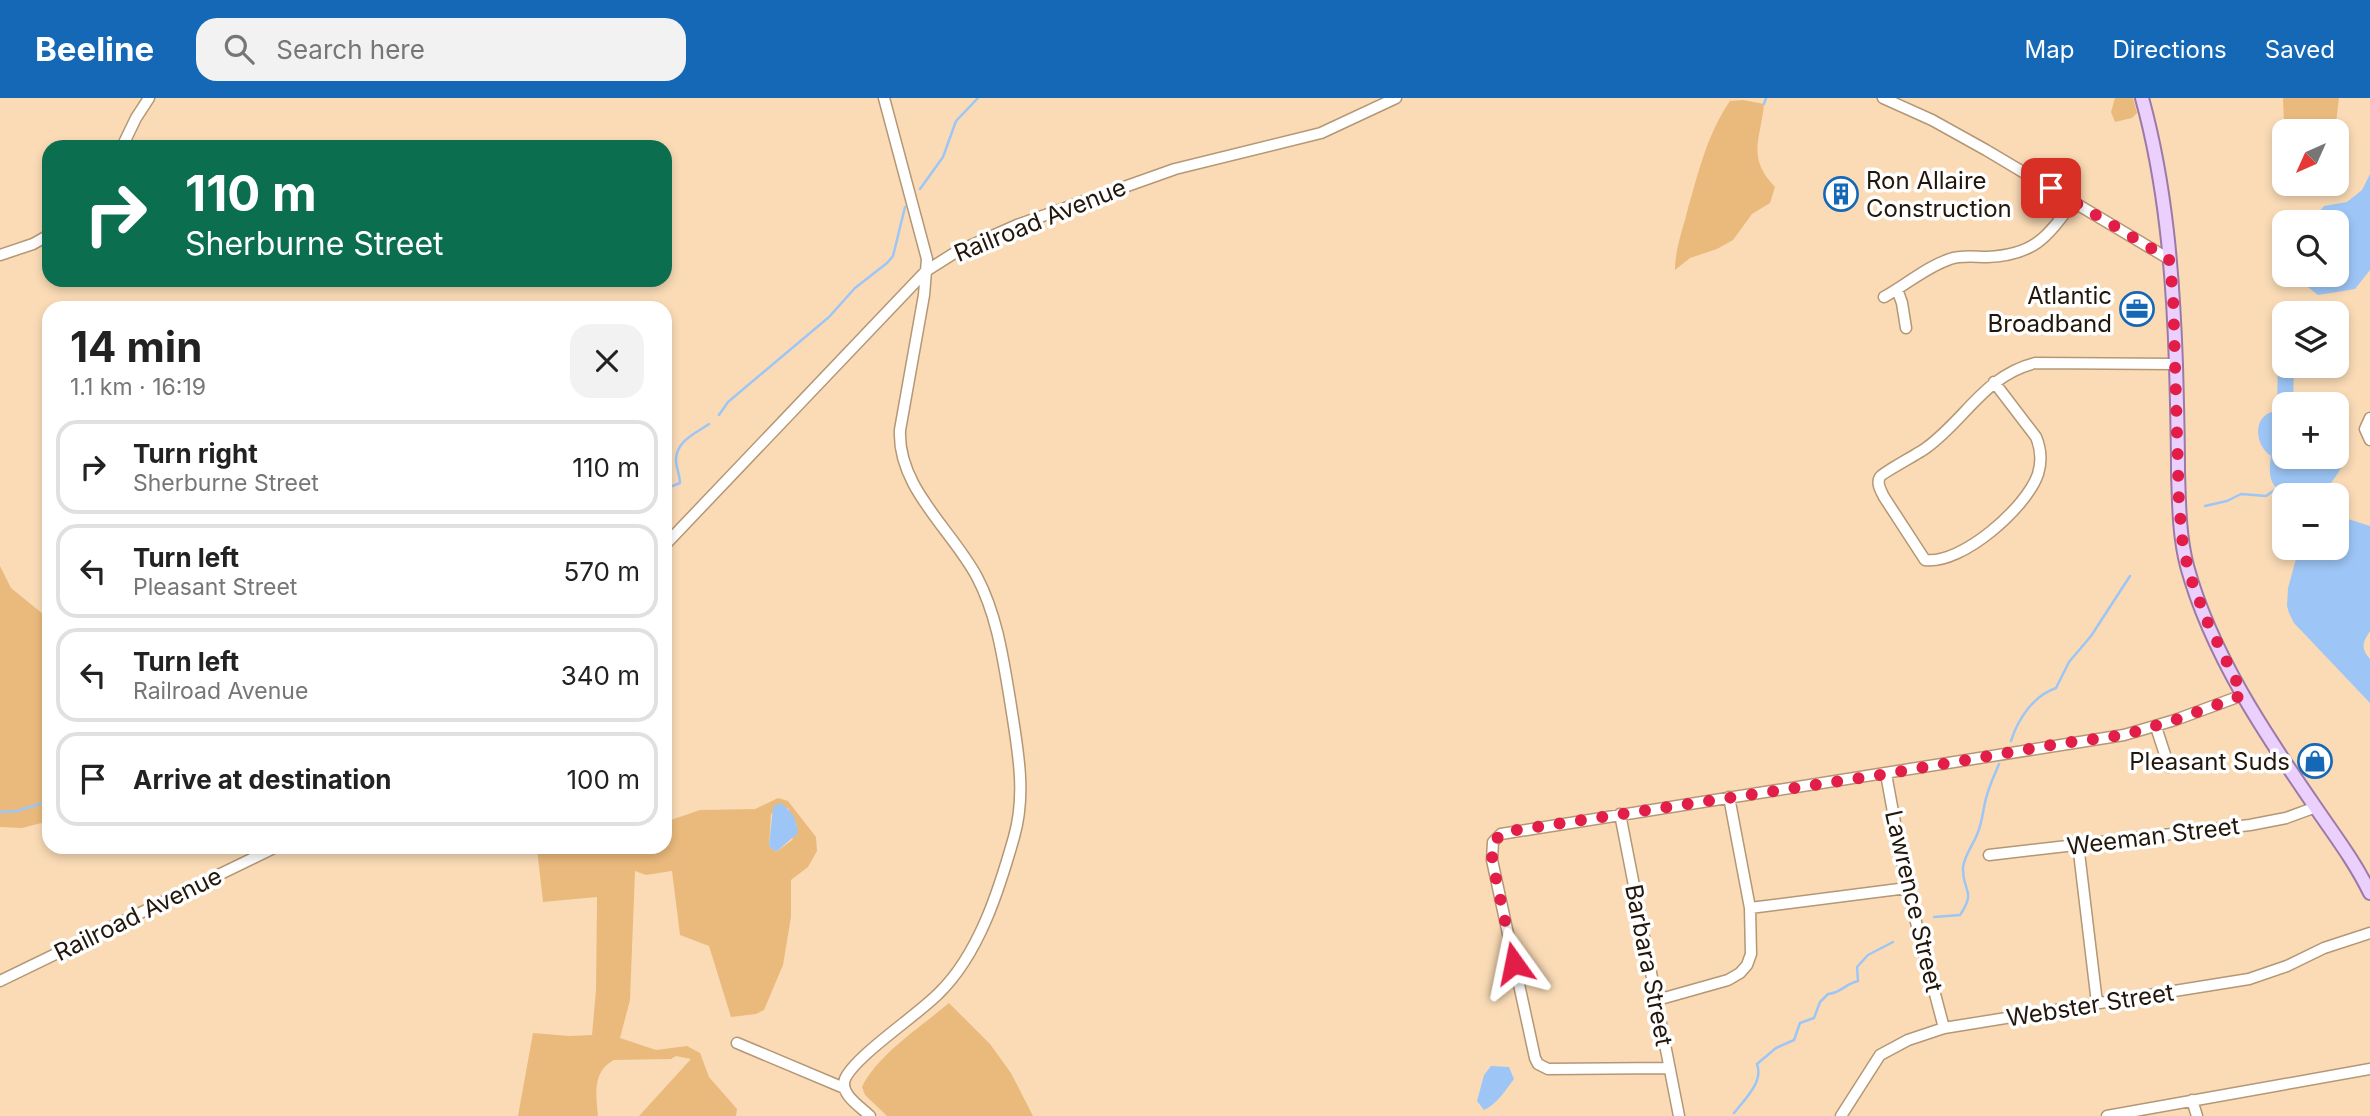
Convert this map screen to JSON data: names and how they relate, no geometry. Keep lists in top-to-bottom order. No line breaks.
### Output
{"streets":{"street":["Railroad Avenue","Weeman Street","Lawrence Street","Barbara Street","Webster Street"]},"crossings":[["Lawrence Street","Webster Street"]],"places":{"building":["Ron Allaire Construction"],"office":["Atlantic Broadband"],"shop":["Pleasant Suds"]},"north":"bottom left","page":{"header":"Beeline","search":"Search here","nav":["Map","Directions","Saved"],"map_buttons":["+","−"],"turn":["110 m","Sherburne Street"],"heading":["14 min","1.1 km · 16:19"],"list":[{"name":"Turn right","note":"Sherburne Street","value":"110 m"},{"name":"Turn left","note":"Pleasant Street","value":"570 m"},{"name":"Turn left","note":"Railroad Avenue","value":"340 m"},{"name":"Arrive at destination","value":"100 m"}]}}
